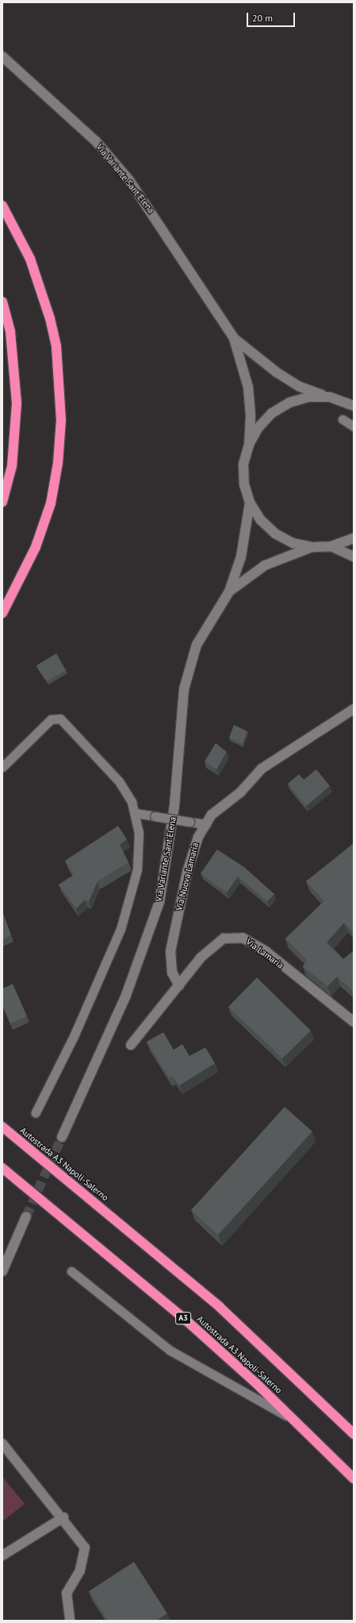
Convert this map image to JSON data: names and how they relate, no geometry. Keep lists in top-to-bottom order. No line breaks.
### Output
{"streets":{"highway":["Autostrada A3 Napoli-Salerno","A3"],"street":["Via Variante Sant'Elena","Via Nuova Lamaria","Via Lamaria"]},"crossings":[["Via Nuova Lamaria","Via Lamaria"]],"scale_bar":"20 m"}
